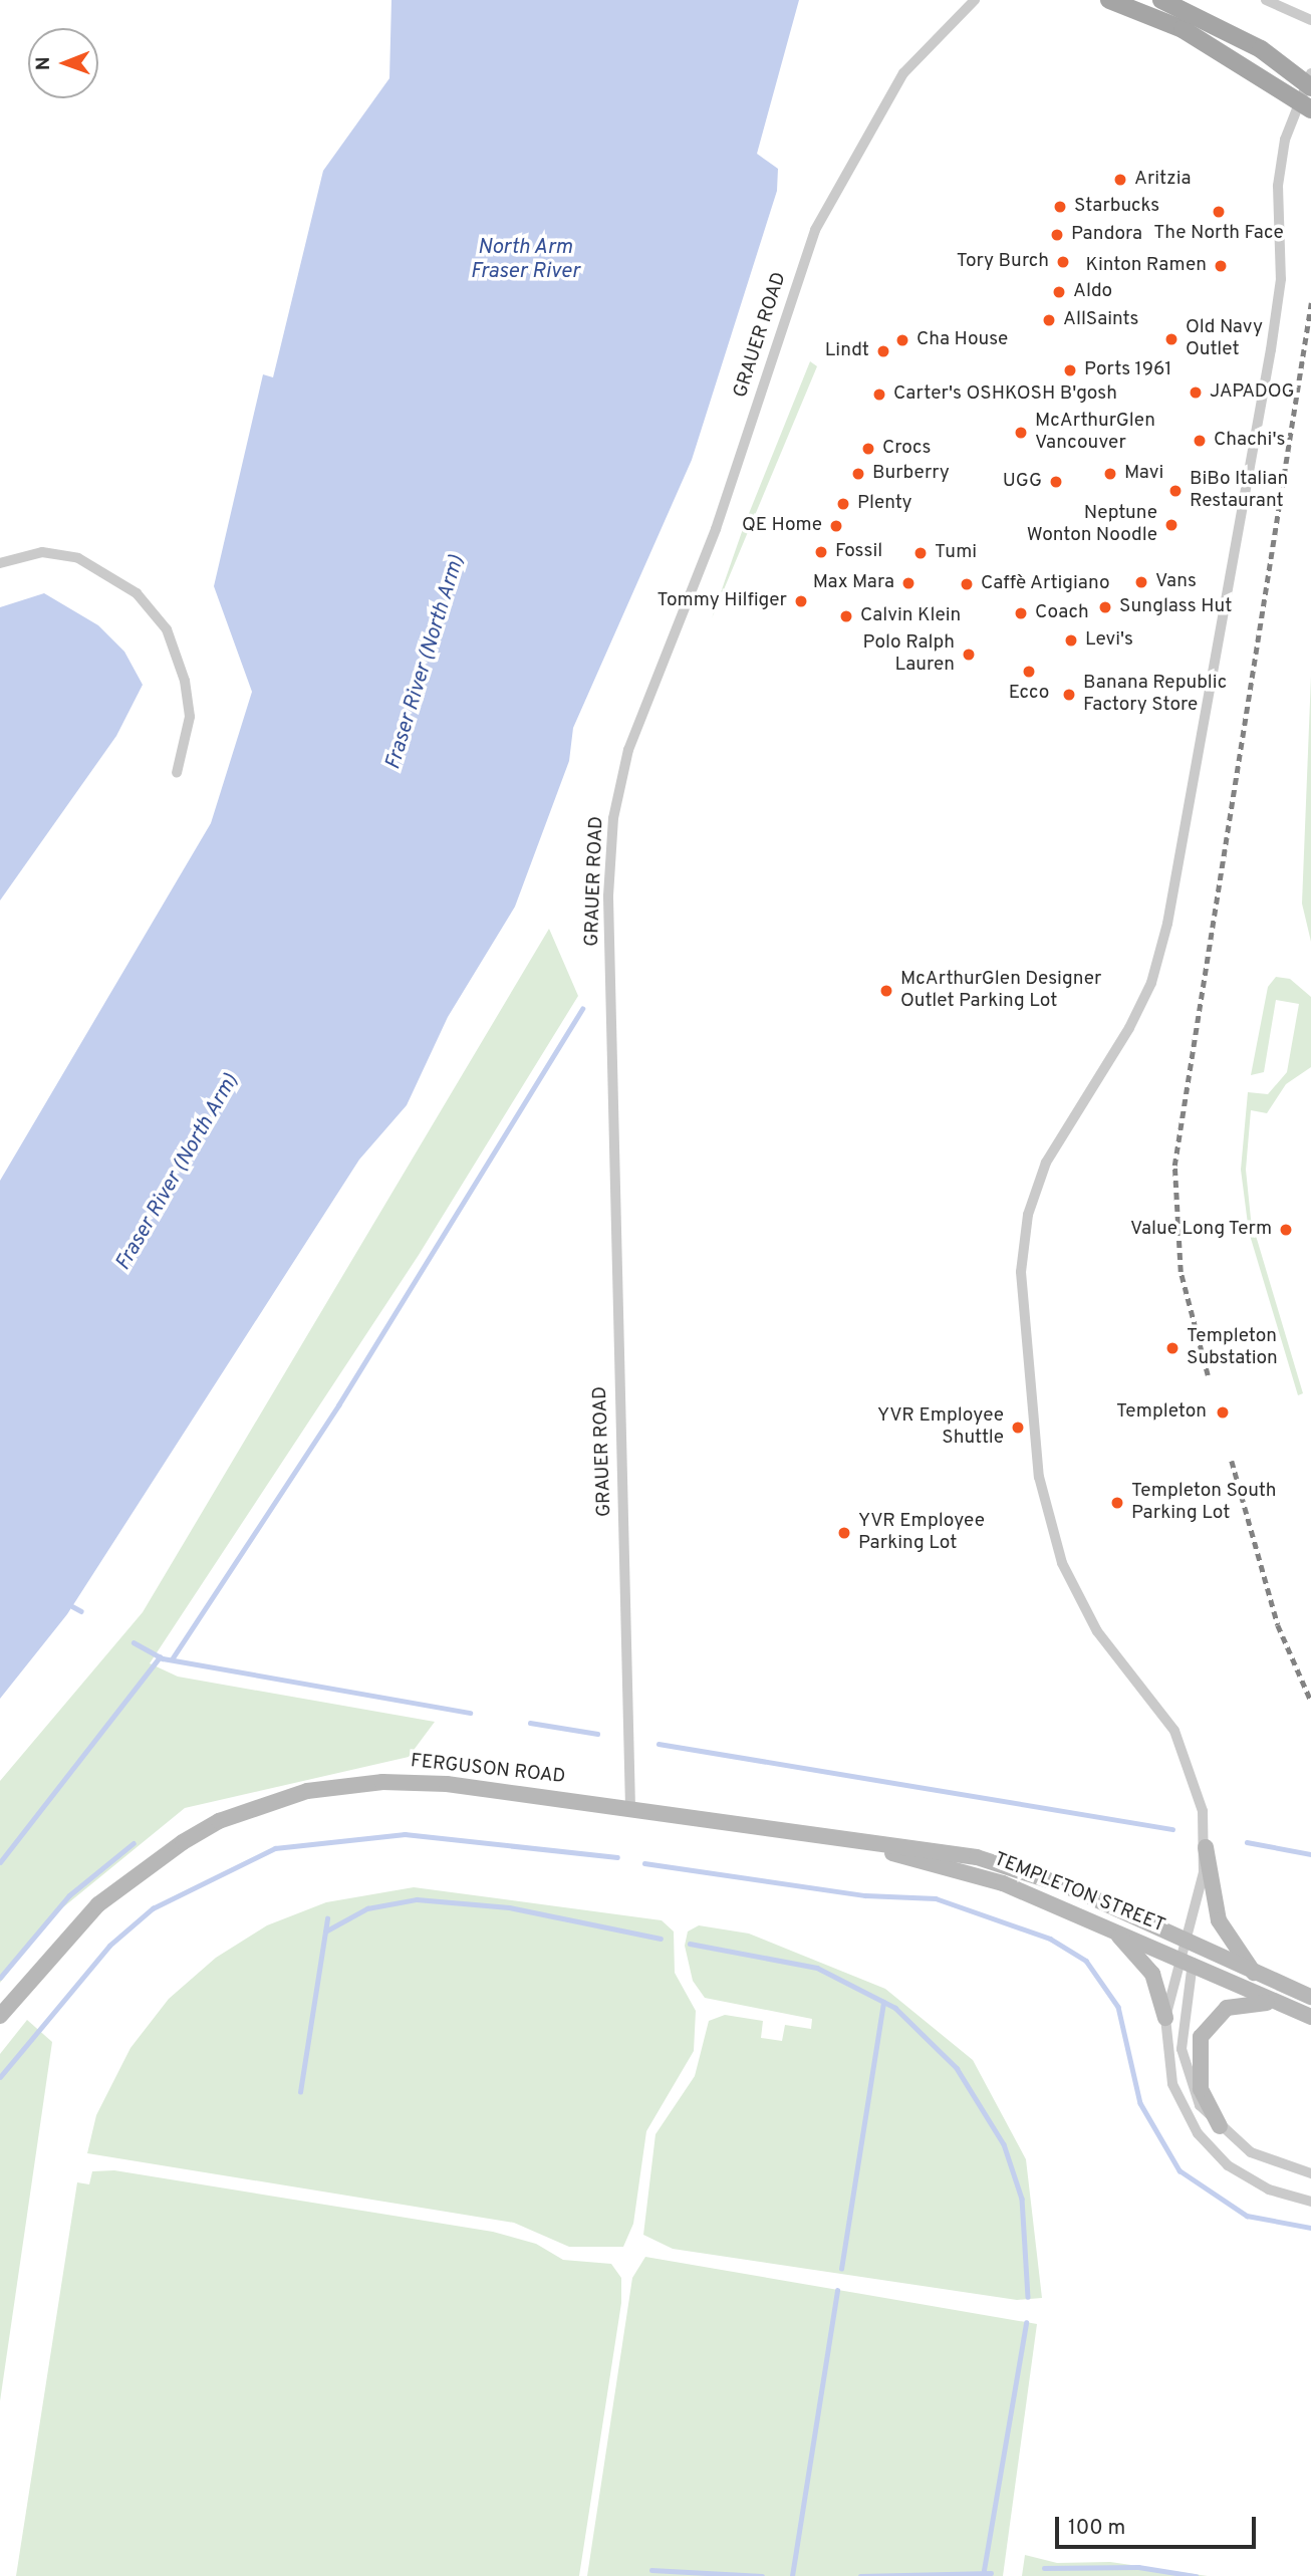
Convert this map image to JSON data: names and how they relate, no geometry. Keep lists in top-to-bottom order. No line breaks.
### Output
{"streets":{"street":["GRAUER ROAD","FERGUSON ROAD","TEMPLETON STREET"]},"crossings":[["GRAUER ROAD","FERGUSON ROAD"],["GRAUER ROAD","TEMPLETON STREET"],["FERGUSON ROAD","TEMPLETON STREET"]],"water":["North Arm Fraser River","Fraser River (North Arm)"],"places":["Aritzia","Starbucks","The North Face","Pandora","Tory Burch","Kinton Ramen","Aldo","AllSaints","Old Navy Outlet","Cha House","Lindt","Ports 1961","JAPADOG","Carter's OSHKOSH B'gosh","McArthurGlen Vancouver","Chachi's","Crocs","Burberry","Mavi","UGG","BiBo Italian Restaurant","Plenty","Neptune Wonton Noodle","QE Home","Fossil","Tumi","Vans","Max Mara","Caffè Artigiano","Tommy Hilfiger","Sunglass Hut","Coach","Calvin Klein","Levi's","Polo Ralph Lauren","Ecco","Banana Republic Factory Store","McArthurGlen Designer Outlet Parking Lot","Value Long Term","Templeton Substation","Templeton","YVR Employee Shuttle","Templeton South Parking Lot","YVR Employee Parking Lot"],"scale_bar":"100 m","north":"left"}
